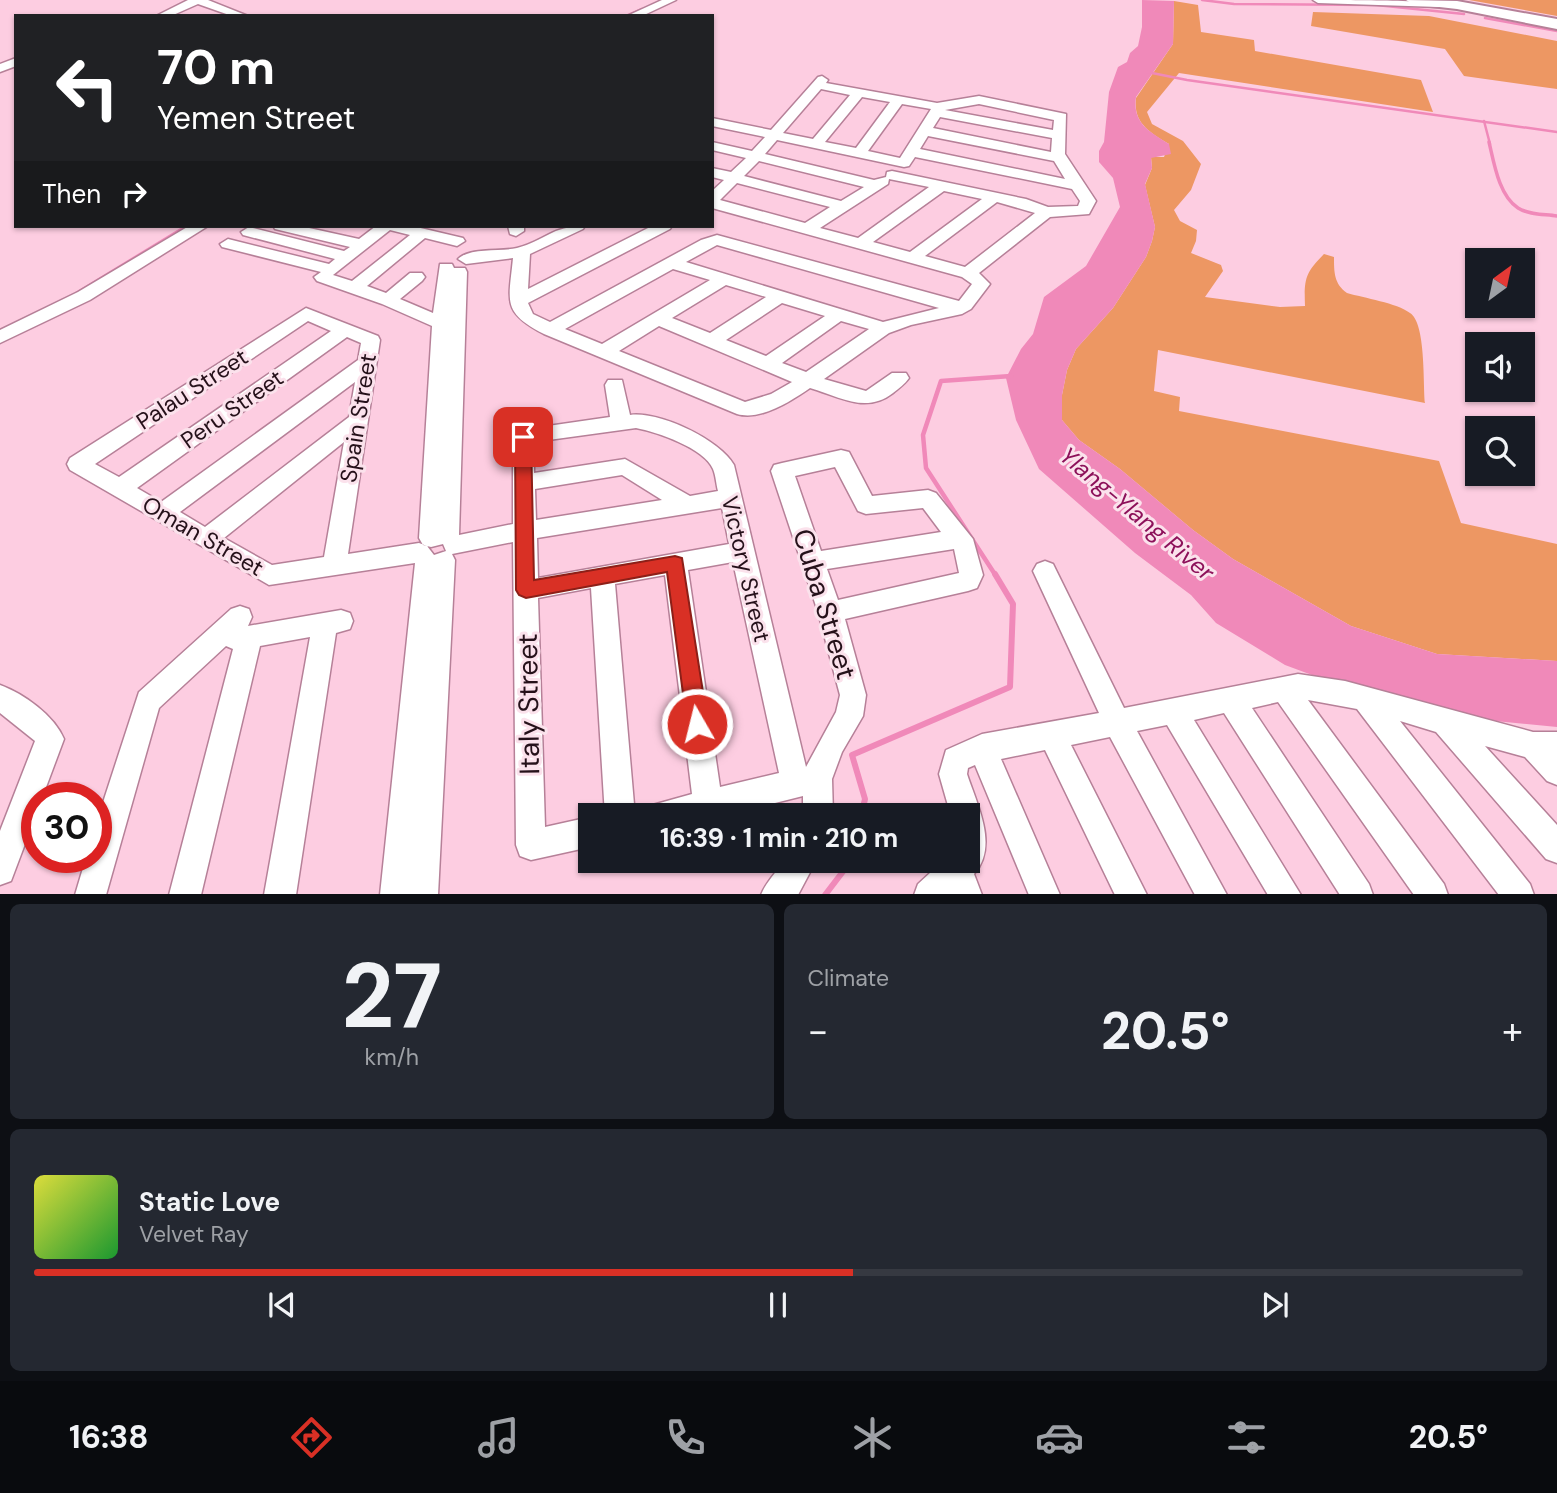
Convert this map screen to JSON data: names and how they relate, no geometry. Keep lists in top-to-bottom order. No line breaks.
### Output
{"streets":{"street":["Palau Street","Peru Street","Spain Street","Oman Street","Victory Street","Cuba Street","Italy Street"]},"crossings":[["Palau Street","Spain Street"],["Palau Street","Oman Street"],["Peru Street","Spain Street"],["Peru Street","Oman Street"],["Spain Street","Oman Street"],["Oman Street","Victory Street"],["Oman Street","Italy Street"],["Victory Street","Cuba Street"],["Victory Street","Italy Street"]],"water":["Ylang-Ylang River"],"north":"top right","page":{"turn":["70 m","Yemen Street"],"then":"Then","limit":"30","trip":"16:39 · 1 min · 210 m","tile":[["27","km/h"],"Climate"],"heat":["−","20.5°","+"],"song":["Static Love","Velvet Ray"],"tabs":["16:38","20.5°"]}}
